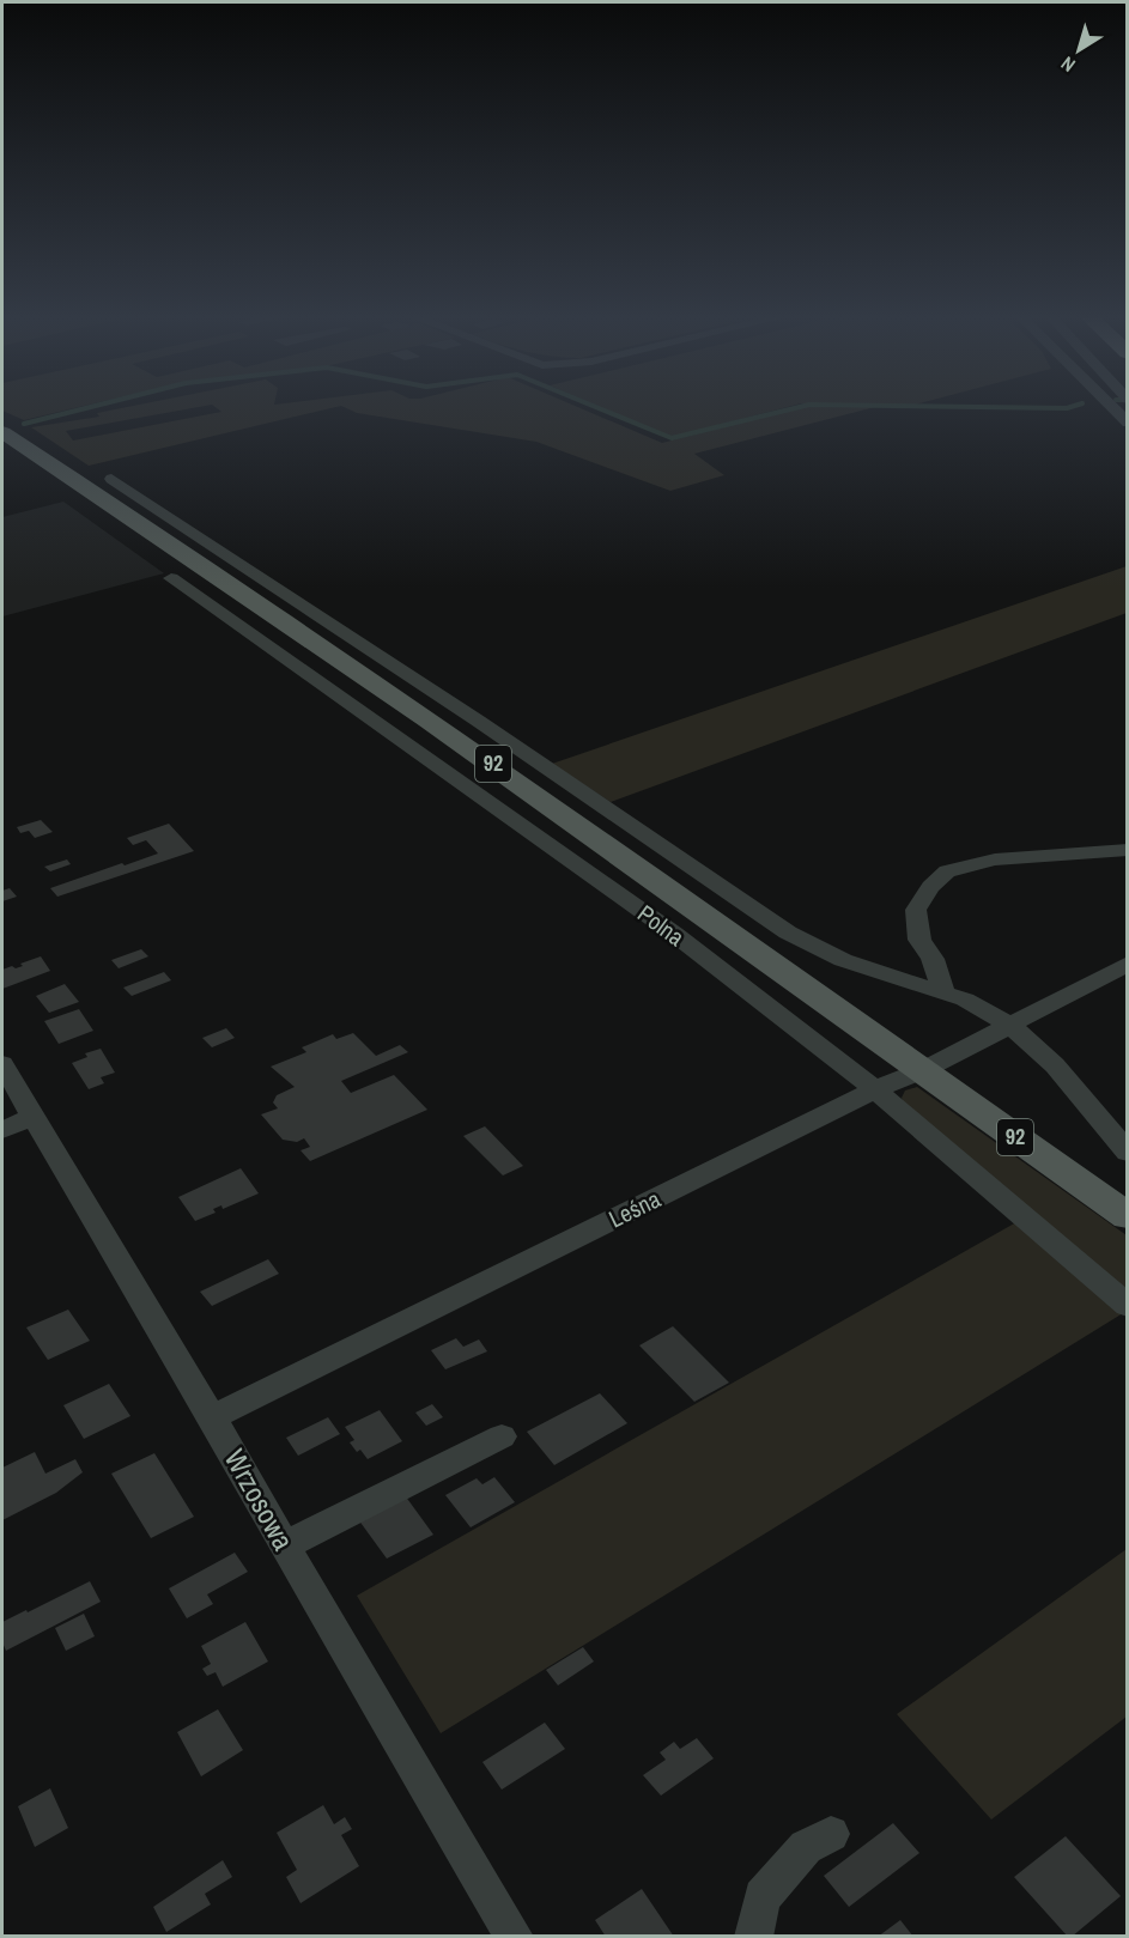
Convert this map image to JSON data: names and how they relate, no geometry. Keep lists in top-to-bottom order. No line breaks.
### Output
{"streets":{"main road":["92"],"street":["Polna","Leśna","Wrzosowa"]},"crossings":[["92","Leśna"],["Polna","Leśna"],["Leśna","Wrzosowa"]],"north":"bottom left"}
